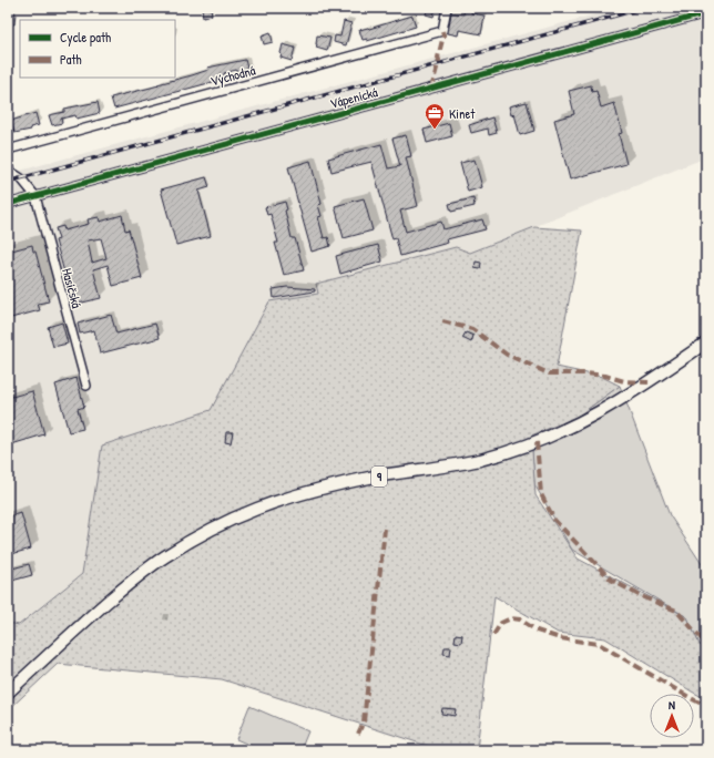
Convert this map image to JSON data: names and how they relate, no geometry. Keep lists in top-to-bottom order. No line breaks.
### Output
{"streets":{"main road":["9"],"street":["Východná","Vápenická","Hasičská"]},"crossings":[["Vápenická","Hasičská"]],"places":{"office":["Kinet"]},"legend":["Cycle path","Path"],"north":"top"}
